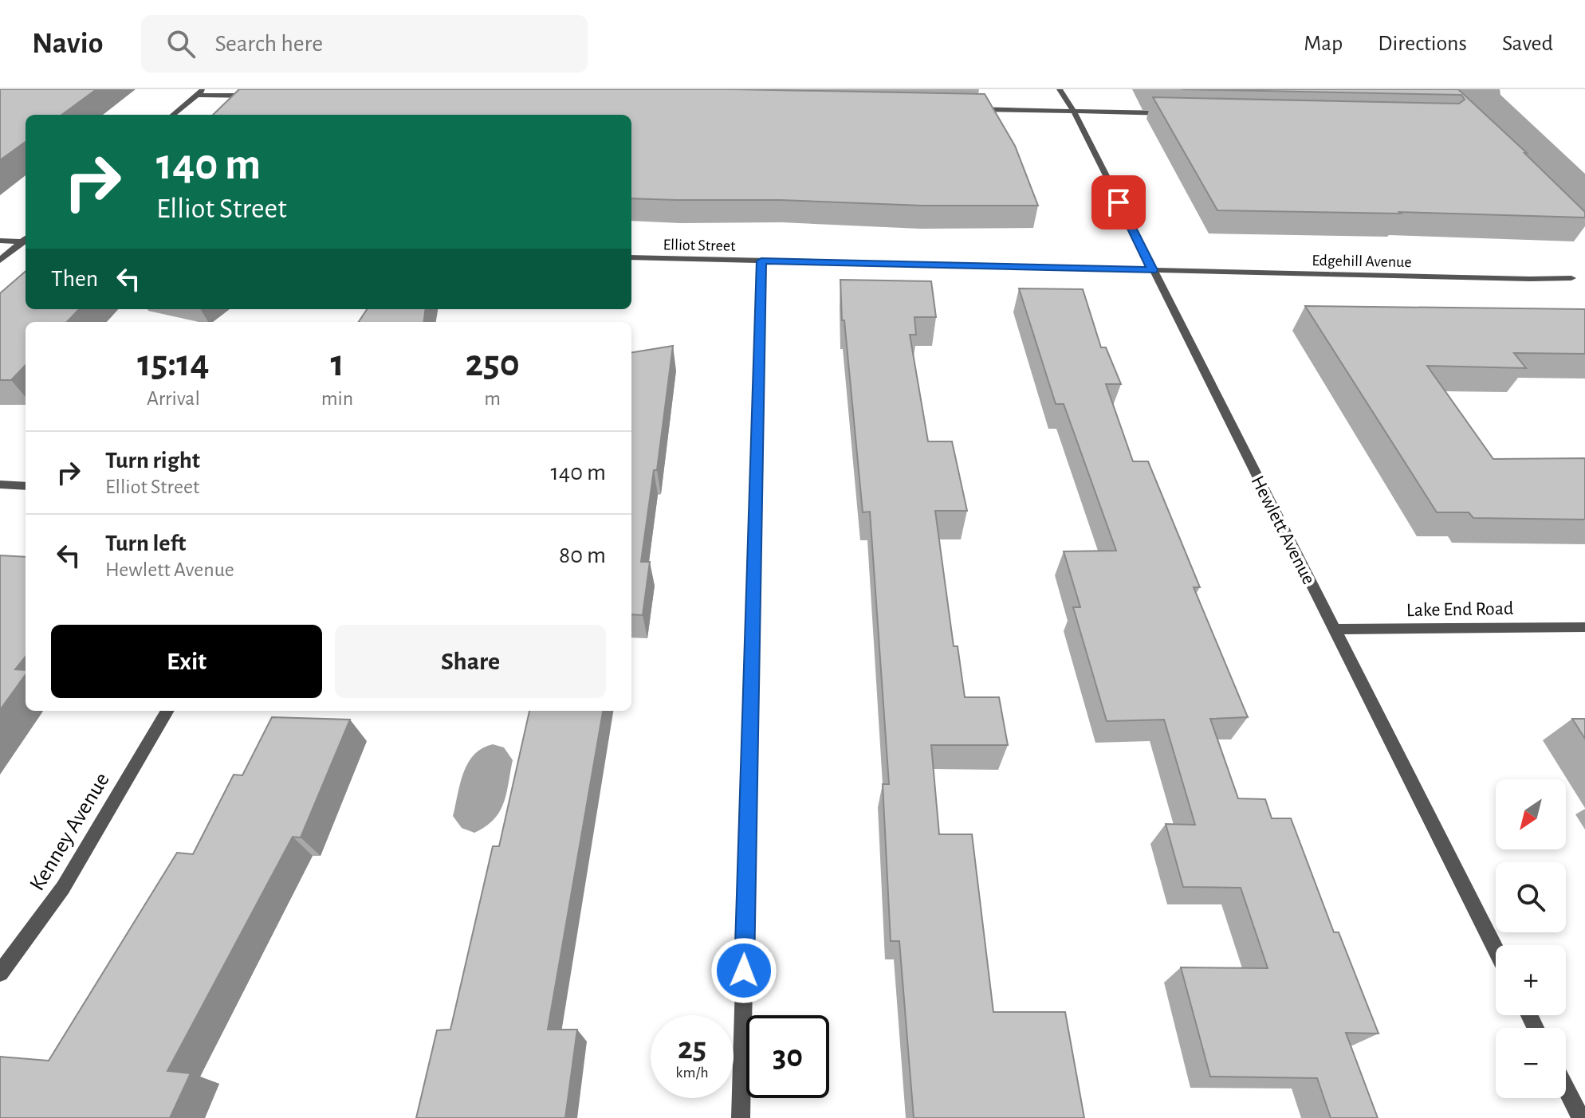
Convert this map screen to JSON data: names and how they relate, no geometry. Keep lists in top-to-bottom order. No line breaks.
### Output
{"streets":{"street":["Elliot Street","Edgehill Avenue","Hewlett Avenue","Lake End Road","Kenney Avenue"]},"crossings":[["Elliot Street","Edgehill Avenue"],["Elliot Street","Hewlett Avenue"],["Edgehill Avenue","Hewlett Avenue"],["Hewlett Avenue","Lake End Road"]],"north":"bottom left","page":{"header":"Navio","search":"Search here","nav":["Map","Directions","Saved"],"turn":["140 m","Elliot Street"],"then":"Then","eta":["15:14","Arrival","1","min","250","m"],"list":[{"name":"Turn right","note":"Elliot Street","value":"140 m"},{"name":"Turn left","note":"Hewlett Avenue","value":"80 m"}],"buttons":["Exit","Share"],"map_buttons":["+","−"],"speed":"25 km/h","limit":"30"}}
